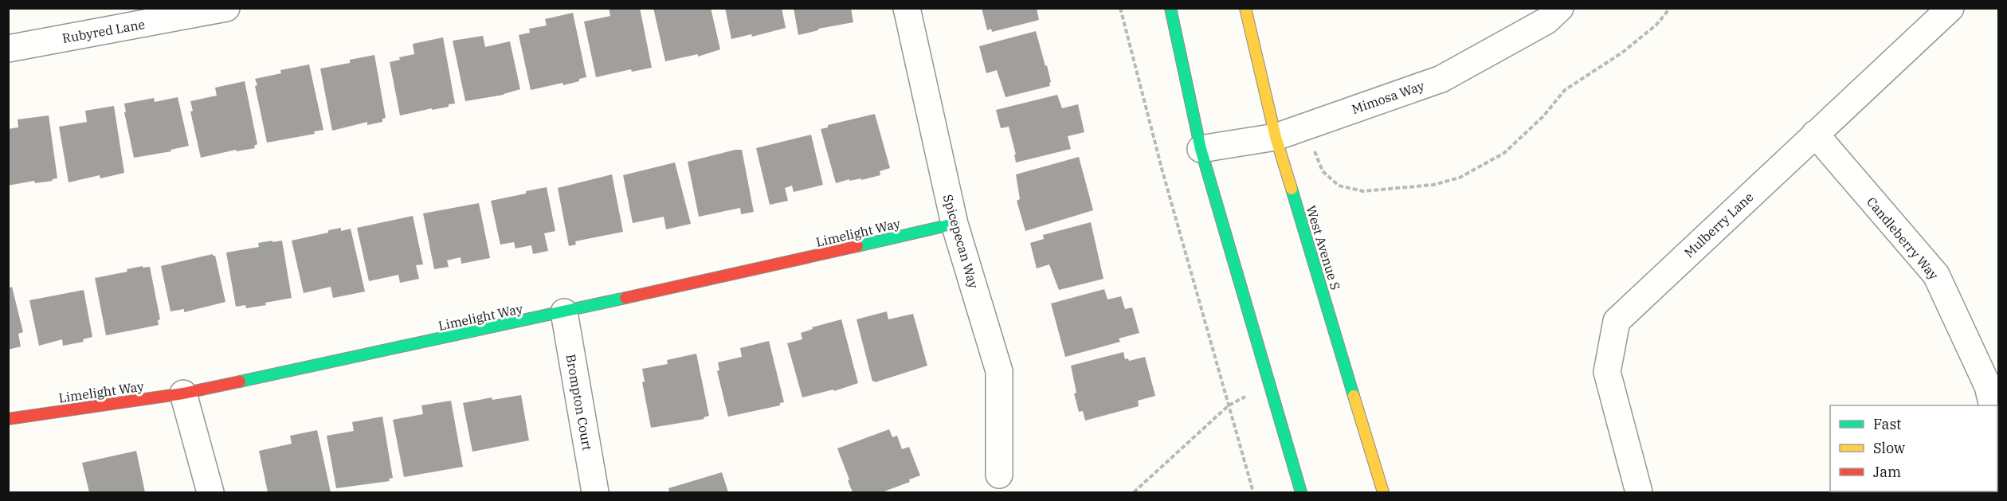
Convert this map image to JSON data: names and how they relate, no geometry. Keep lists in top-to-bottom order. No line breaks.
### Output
{"streets":{"street":["Rubyred Lane","Mimosa Way","Mulberry Lane","Limelight Way","Candleberry Way","Spicepecan Way","West Avenue S","Brompton Court"]},"crossings":[["Mimosa Way","West Avenue S"],["Mulberry Lane","Candleberry Way"],["Limelight Way","Spicepecan Way"],["Limelight Way","Brompton Court"]],"legend":["Fast","Slow","Jam"]}
